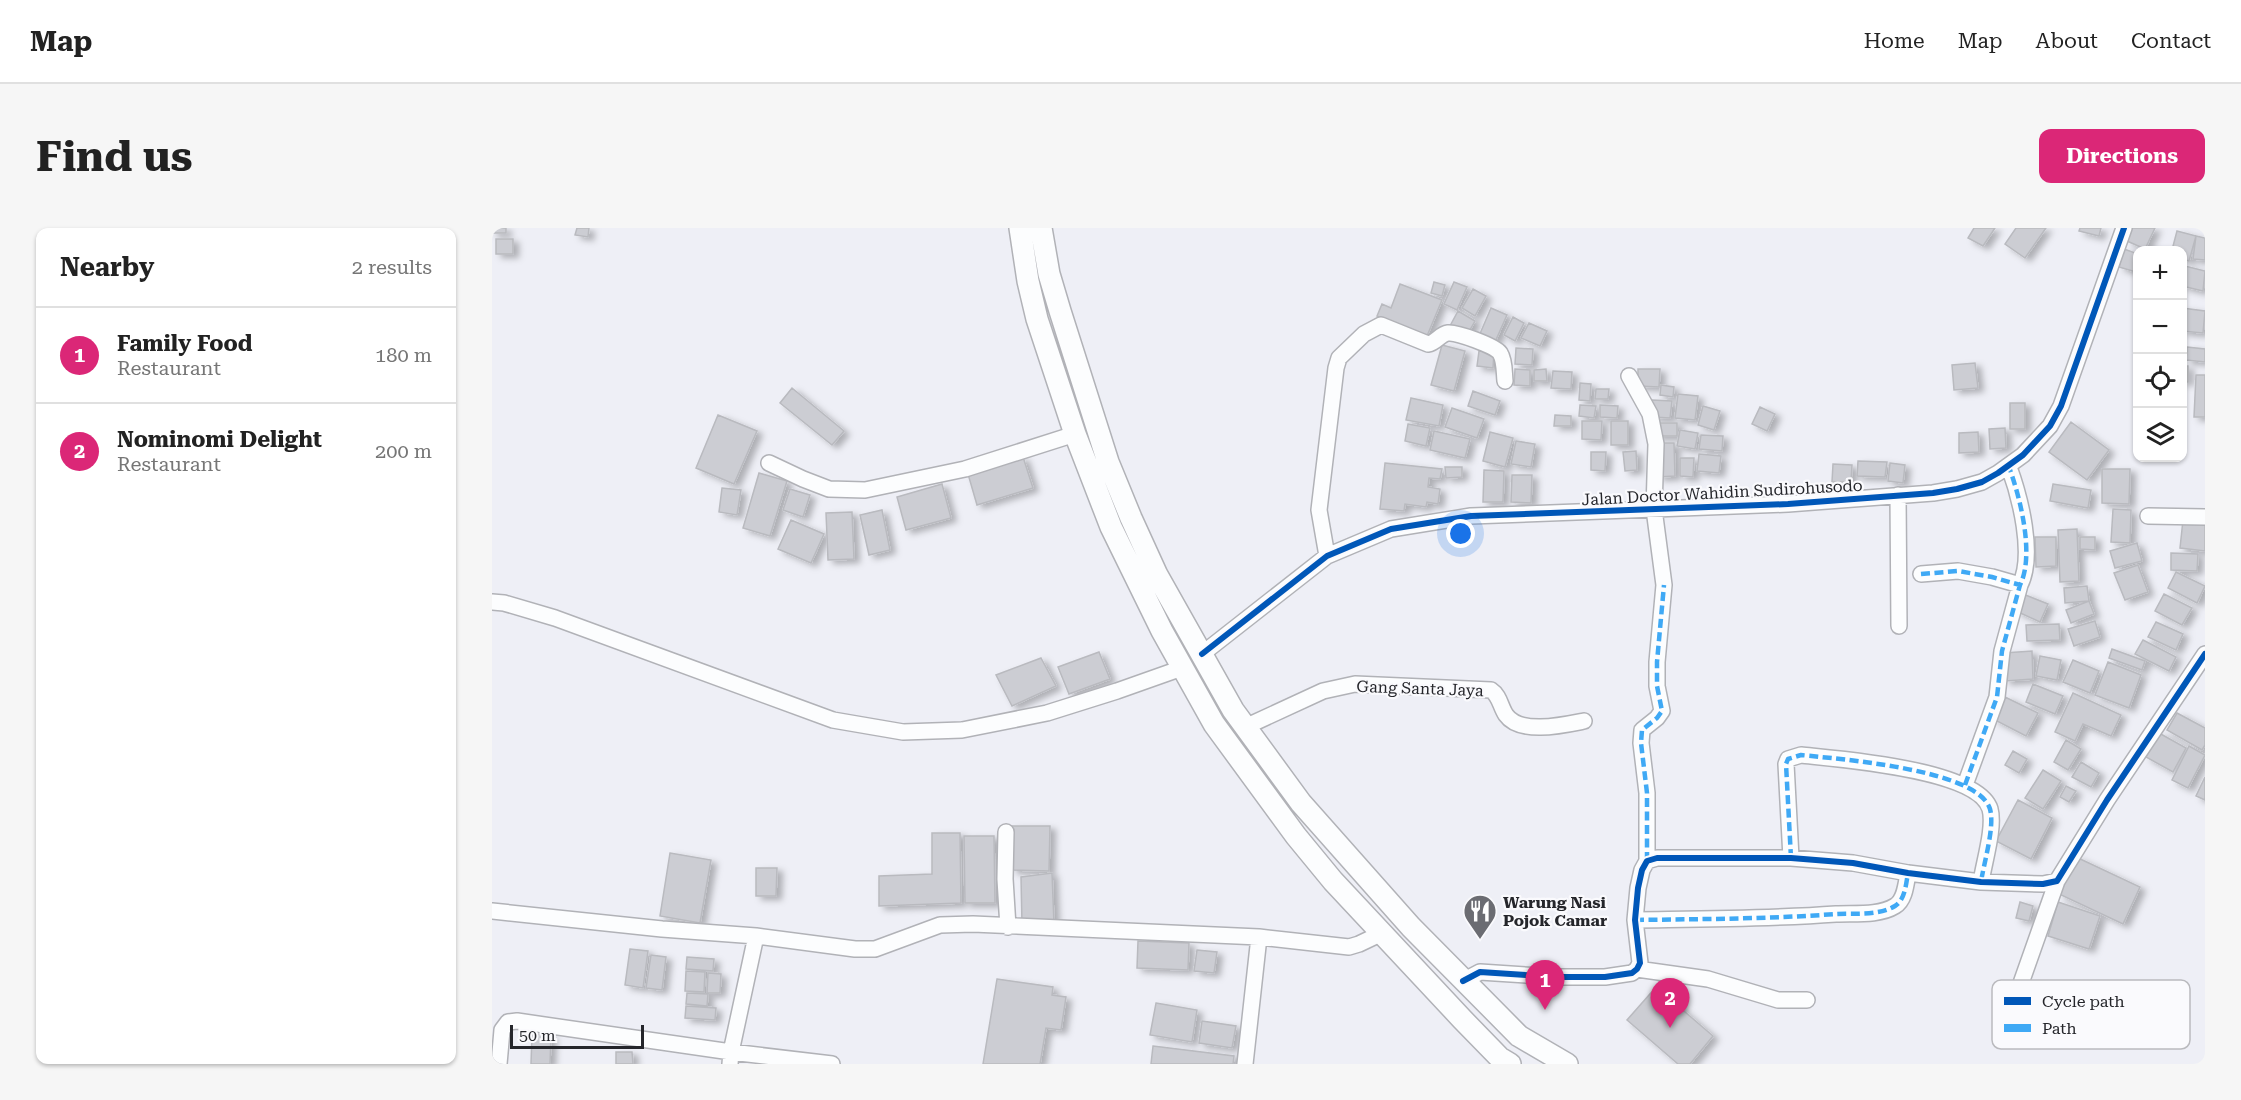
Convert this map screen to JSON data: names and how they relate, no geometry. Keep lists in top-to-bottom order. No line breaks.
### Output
{"streets":{"street":["Jalan Doctor Wahidin Sudirohusodo","Gang Santa Jaya"]},"places":{"restaurant":["Warung Nasi Pojok Camar"]},"legend":["Cycle path","Path"],"scale_bar":"50 m","page":{"header":"Map","nav":["Home","Map","About","Contact"],"buttons":"Directions","title":"Find us","heading":["Nearby","2 results"],"map_buttons":["+","−"],"list":[{"mark":"1","name":"Family Food","note":"Restaurant","value":"180 m"},{"mark":"2","name":"Nominomi Delight","note":"Restaurant","value":"200 m"}],"pins":["1","2"],"scale":"50 m"}}
